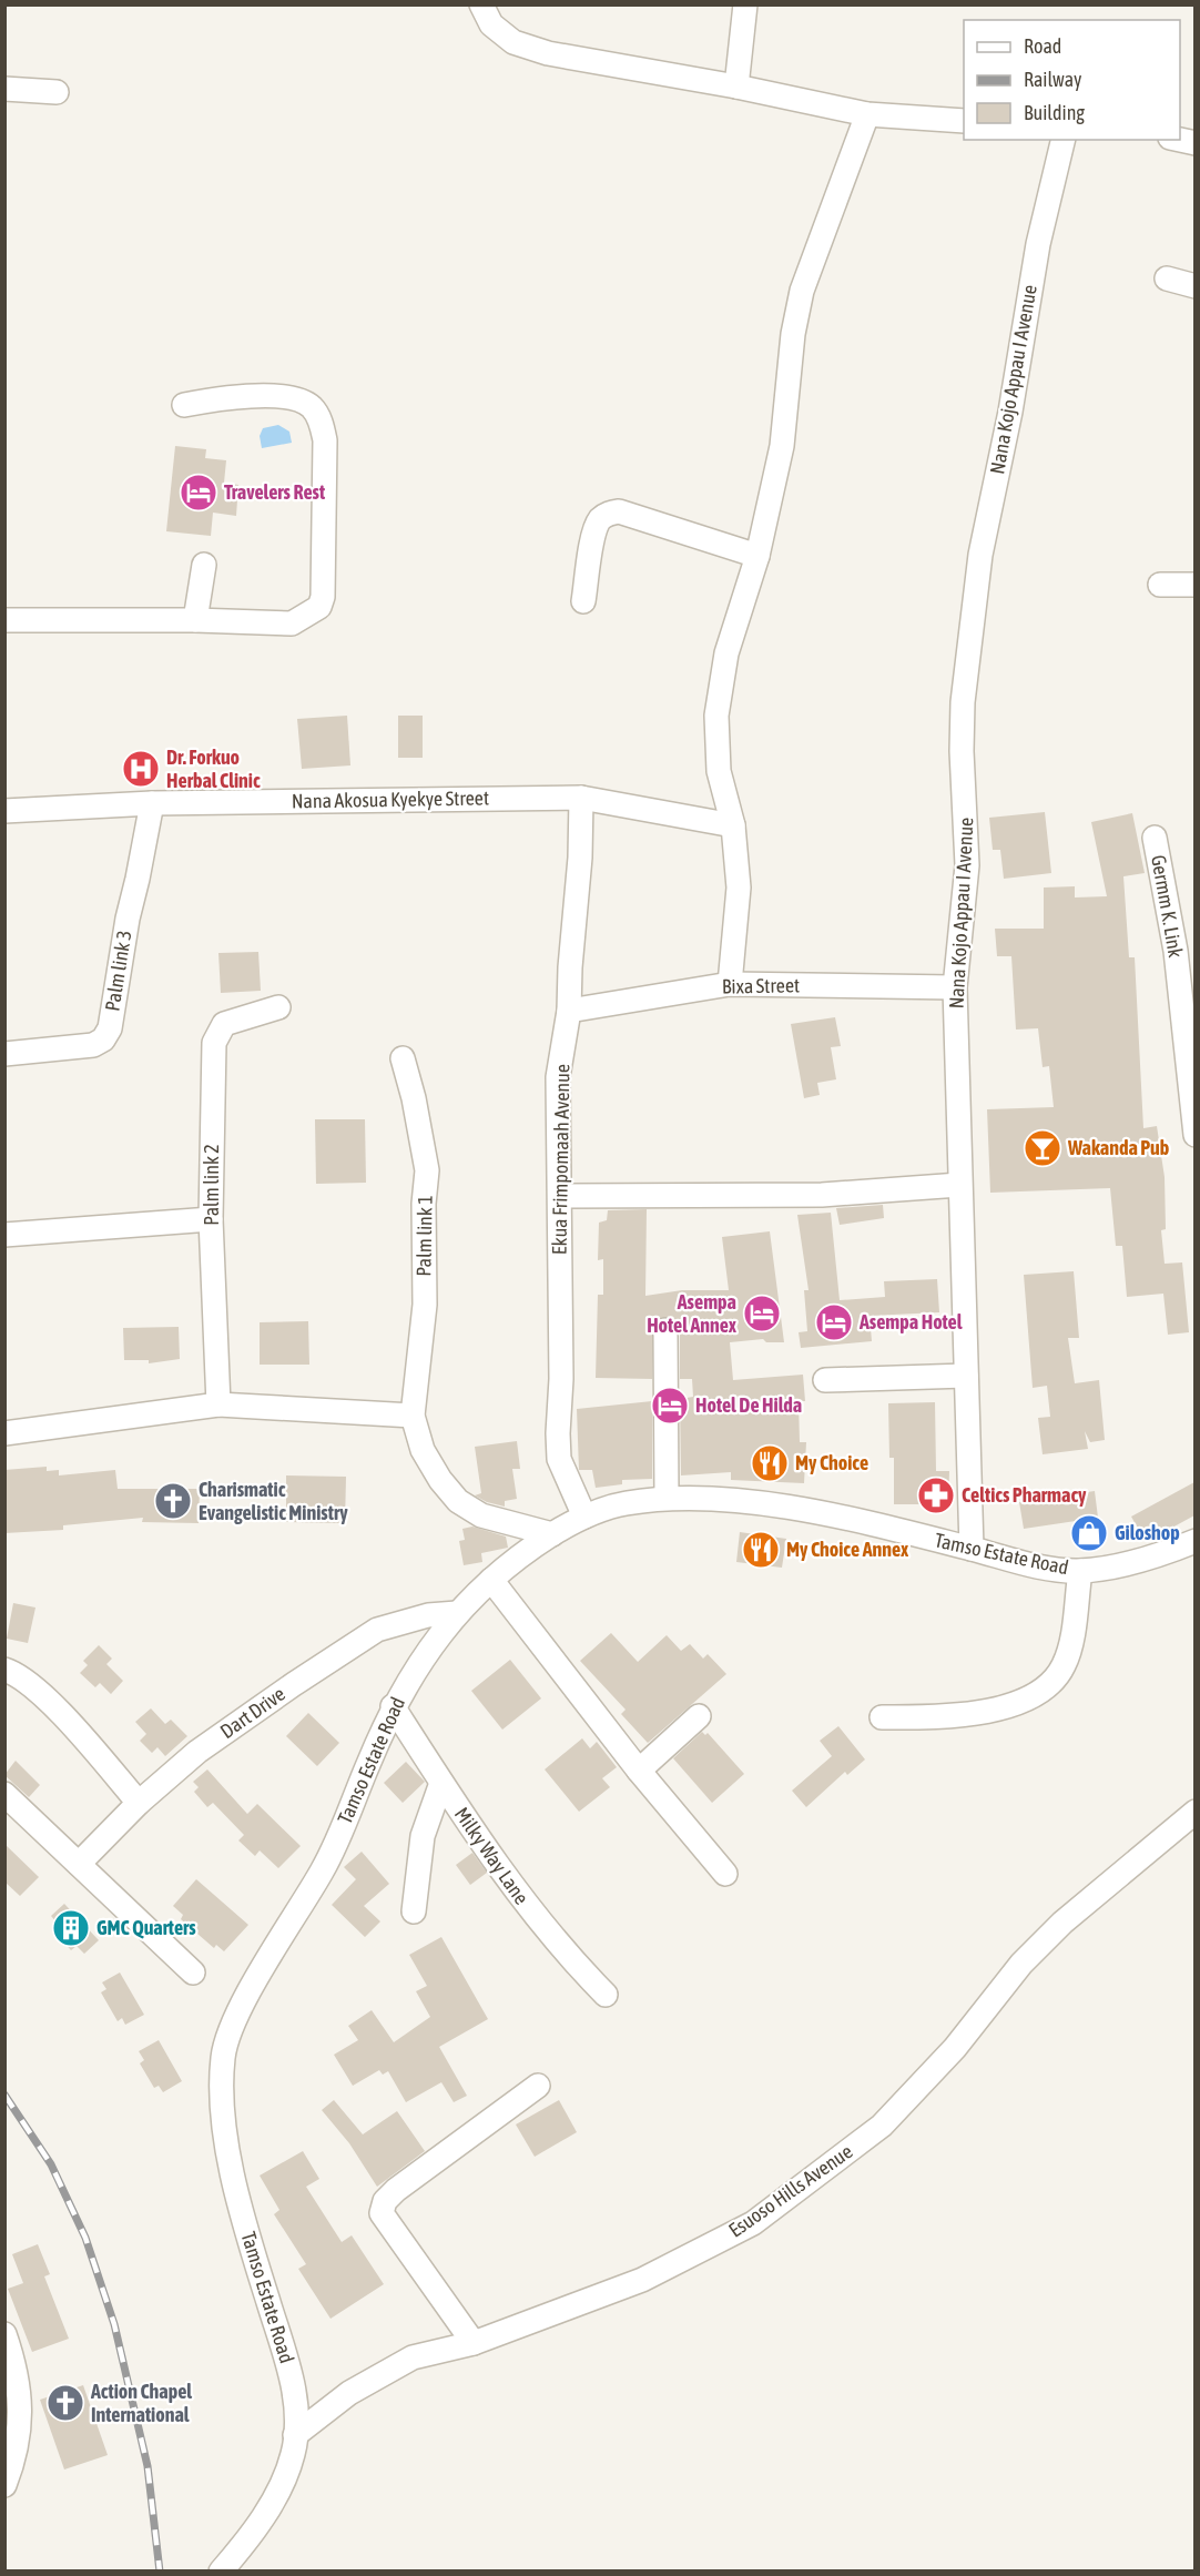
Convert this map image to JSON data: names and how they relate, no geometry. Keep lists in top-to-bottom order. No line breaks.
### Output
{"streets":{"street":["Nana Kojo Appau I Avenue","Nana Akosua Kyekye Street","Germm K. Link","Palm link 3","Bixa Street","Ekua Frimpomaah Avenue","Palm link 2","Palm link 1","Tamso Estate Road","Dart Drive","Milky Way Lane","Esuoso Hills Avenue"]},"crossings":[["Nana Kojo Appau I Avenue","Bixa Street"],["Nana Kojo Appau I Avenue","Tamso Estate Road"],["Nana Akosua Kyekye Street","Palm link 3"],["Nana Akosua Kyekye Street","Ekua Frimpomaah Avenue"],["Bixa Street","Ekua Frimpomaah Avenue"],["Ekua Frimpomaah Avenue","Tamso Estate Road"],["Tamso Estate Road","Dart Drive"],["Tamso Estate Road","Milky Way Lane"],["Tamso Estate Road","Esuoso Hills Avenue"]],"places":{"hotel":["Travelers Rest","Asempa Hotel Annex","Asempa Hotel","Hotel De Hilda"],"hospital":["Dr. Forkuo Herbal Clinic"],"bar":["Wakanda Pub"],"restaurant":["My Choice","My Choice Annex"],"pharmacy":["Celtics Pharmacy"],"church":["Charismatic Evangelistic Ministry","Action Chapel International"],"shop":["Giloshop"],"building":["GMC Quarters"]},"legend":["Road","Railway","Building"]}
